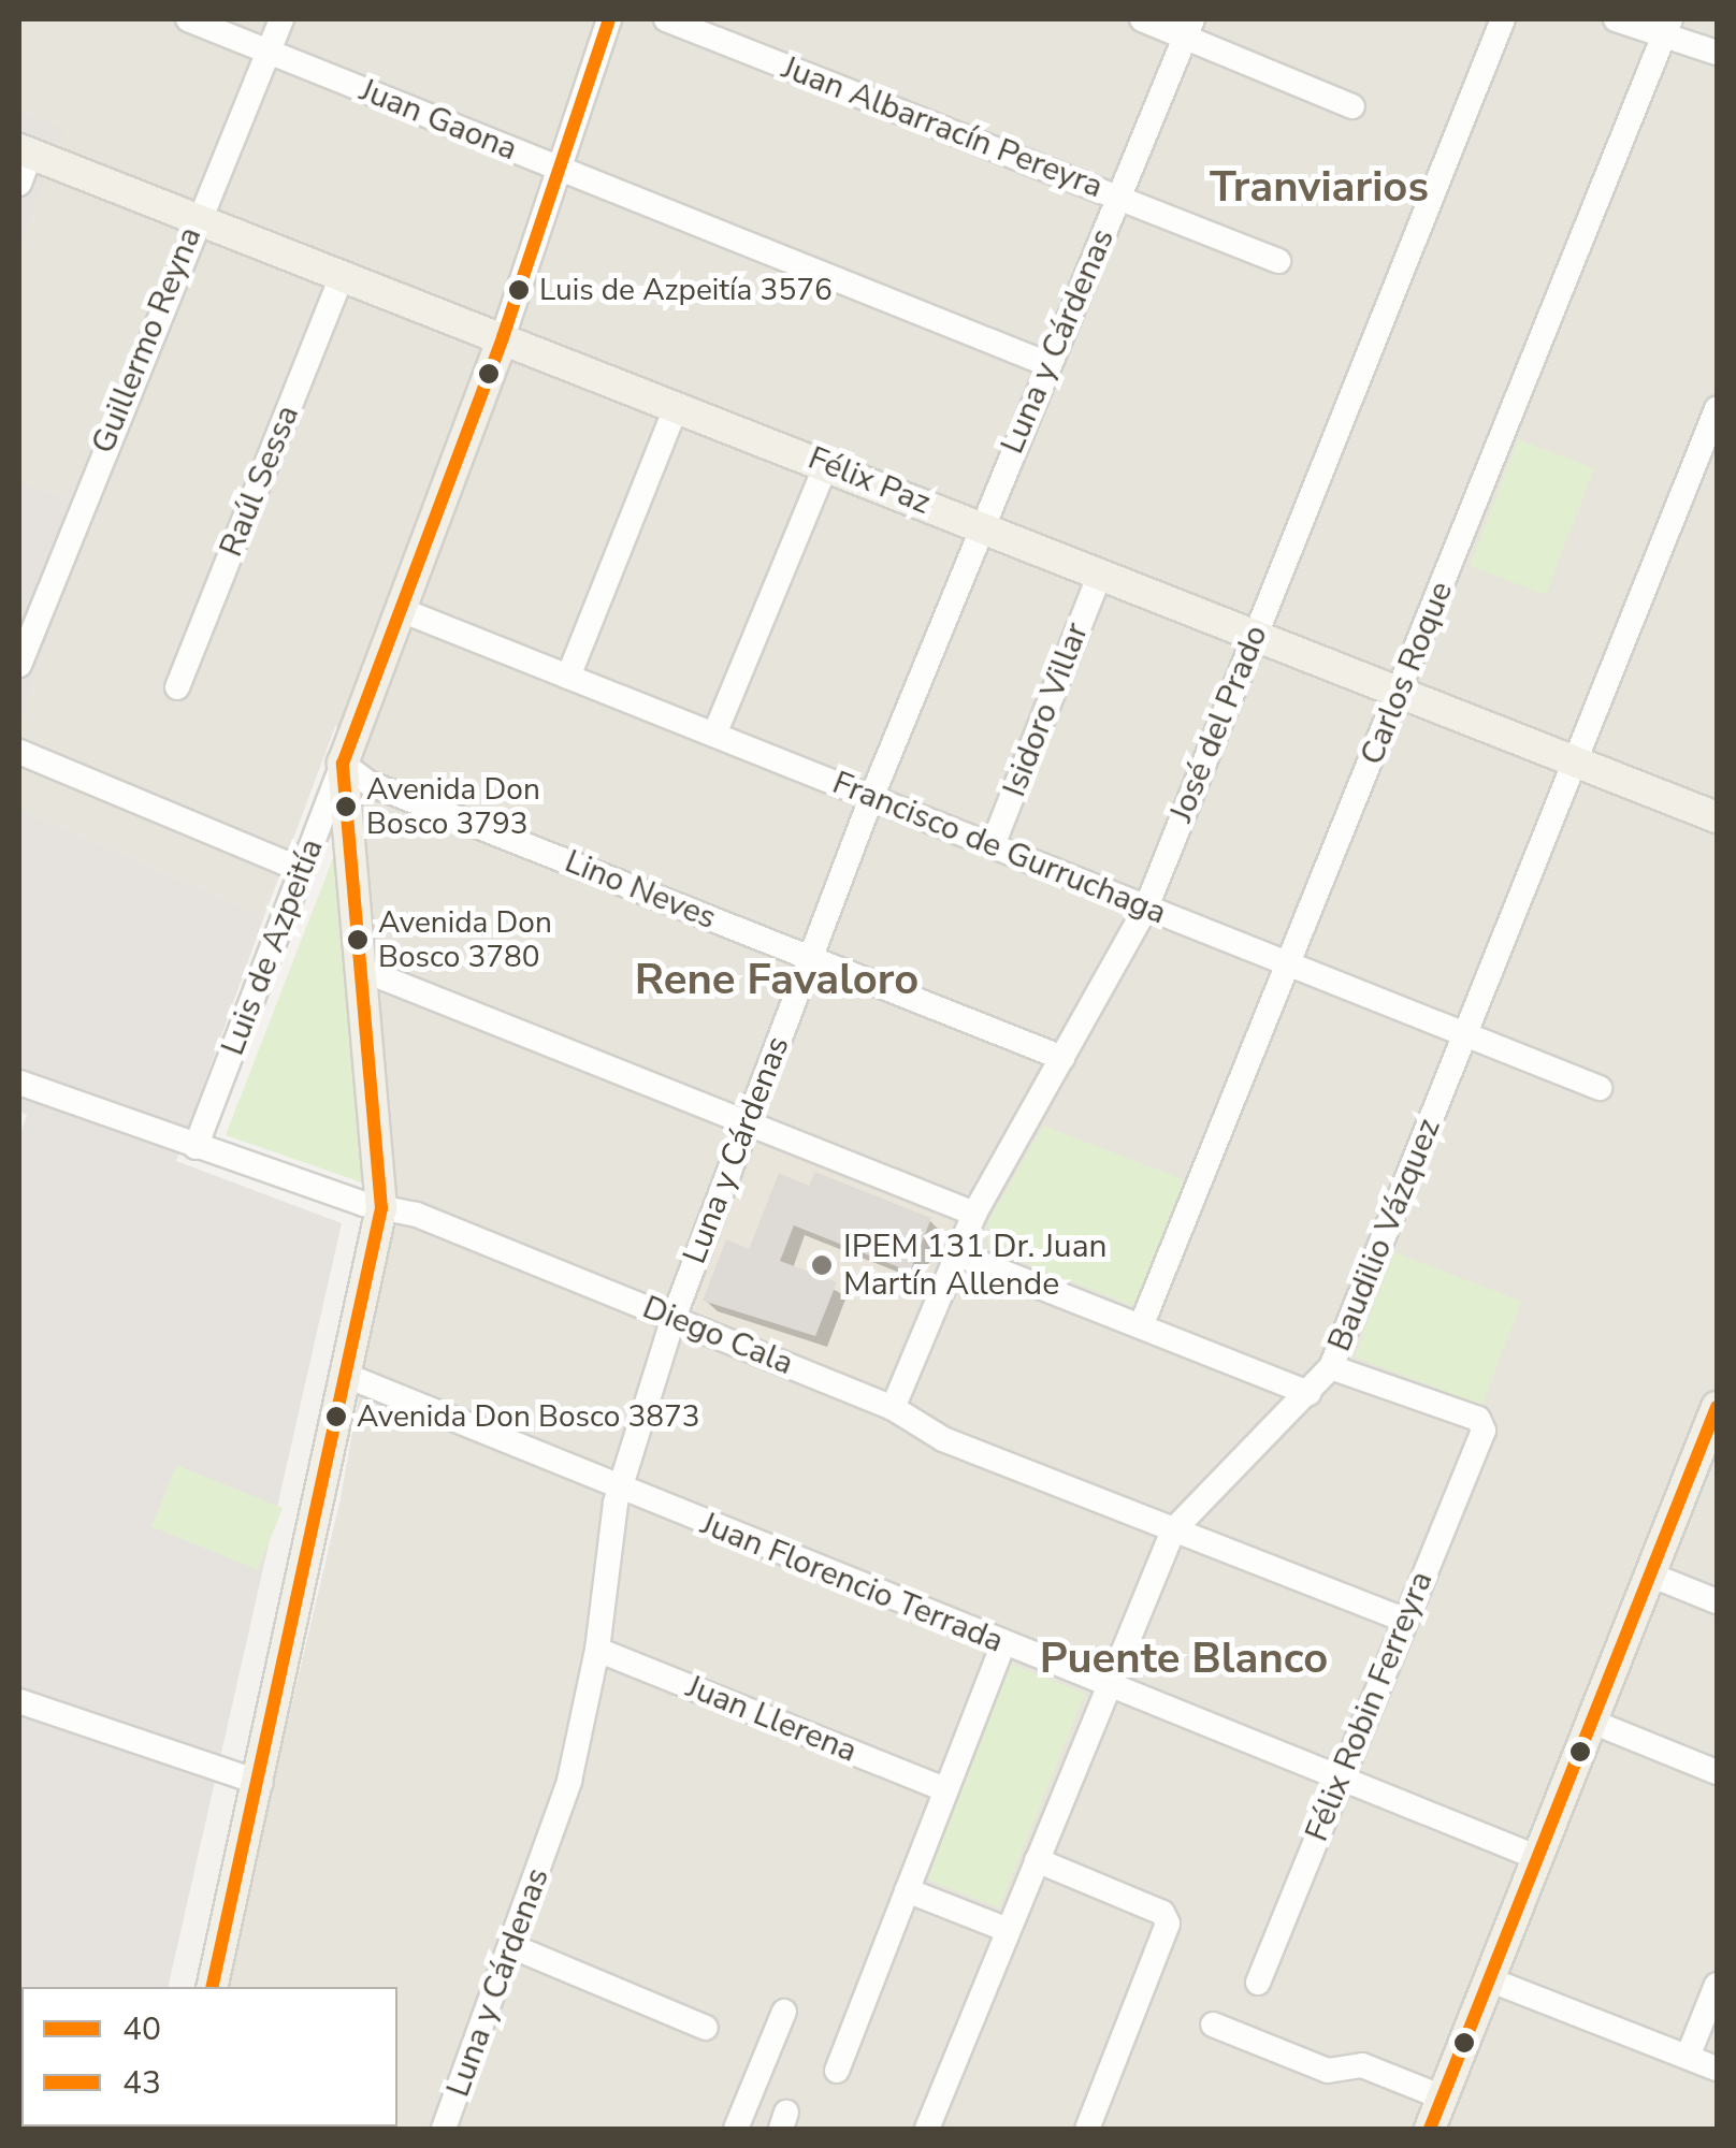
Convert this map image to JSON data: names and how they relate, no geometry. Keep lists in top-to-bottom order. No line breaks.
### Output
{"streets":{"main road":["Félix Paz","Luis de Azpeitía"],"street":["Juan Gaona","Juan Albarracín Pereyra","Guillermo Reyna","Luna y Cárdenas","Raúl Sessa","Carlos Roque","Isidoro Villar","José del Prado","Francisco de Gurruchaga","Lino Neves","Baudilio Vázquez","Diego Cala","Juan Florencio Terrada","Félix Robin Ferreyra","Juan Llerena"]},"crossings":[["Juan Gaona","Guillermo Reyna"],["Juan Gaona","Luna y Cárdenas"],["Juan Gaona","Luis de Azpeitía"],["Juan Albarracín Pereyra","Luna y Cárdenas"],["Guillermo Reyna","Félix Paz"],["Luna y Cárdenas","Félix Paz"],["Luna y Cárdenas","Francisco de Gurruchaga"],["Luna y Cárdenas","Lino Neves"],["Luna y Cárdenas","Diego Cala"],["Luna y Cárdenas","Juan Florencio Terrada"],["Luna y Cárdenas","Juan Llerena"],["Raúl Sessa","Félix Paz"],["Félix Paz","Carlos Roque"],["Félix Paz","Isidoro Villar"],["Félix Paz","José del Prado"],["Félix Paz","Luis de Azpeitía"],["Félix Paz","Baudilio Vázquez"],["Carlos Roque","Francisco de Gurruchaga"],["Isidoro Villar","Francisco de Gurruchaga"],["José del Prado","Francisco de Gurruchaga"],["José del Prado","Lino Neves"],["José del Prado","Diego Cala"],["Francisco de Gurruchaga","Luis de Azpeitía"],["Francisco de Gurruchaga","Baudilio Vázquez"],["Lino Neves","Luis de Azpeitía"],["Luis de Azpeitía","Diego Cala"],["Baudilio Vázquez","Diego Cala"],["Baudilio Vázquez","Juan Florencio Terrada"],["Baudilio Vázquez","Félix Robin Ferreyra"],["Diego Cala","Félix Robin Ferreyra"],["Juan Florencio Terrada","Félix Robin Ferreyra"]],"districts":["Tranviarios","Rene Favaloro","Puente Blanco"],"places":["Luis de Azpeitía 3576","Avenida Don Bosco 3793","Avenida Don Bosco 3780","IPEM 131 Dr. Juan Martín Allende","Avenida Don Bosco 3873"],"lines":["transit line 40","transit line 43"],"legend":["40","43"]}
